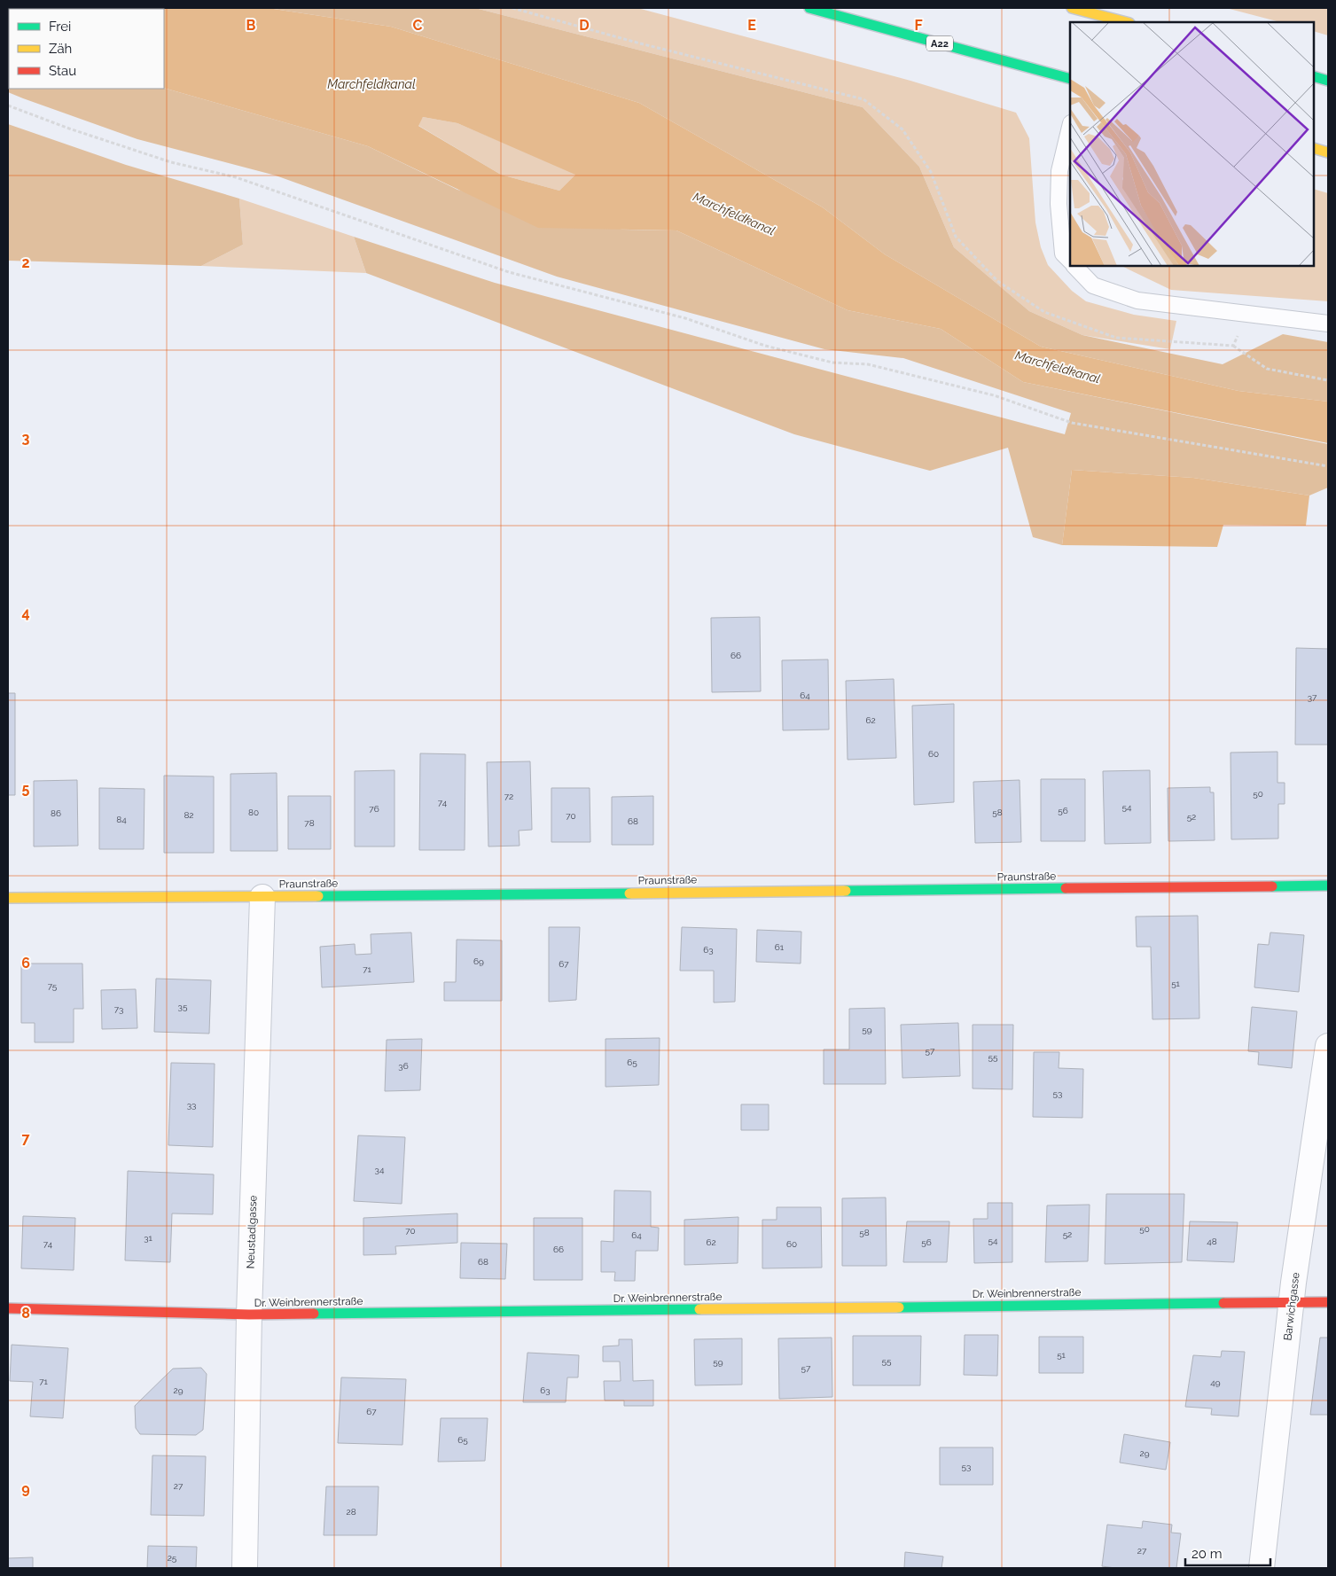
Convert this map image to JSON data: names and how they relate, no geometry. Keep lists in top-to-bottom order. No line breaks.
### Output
{"streets":{"main road":["A22","Praunstraße","Dr. Weinbrennerstraße"],"street":["Neustadlgasse","Barwichgasse"]},"crossings":[["Praunstraße","Neustadlgasse"],["Neustadlgasse","Dr. Weinbrennerstraße"],["Dr. Weinbrennerstraße","Barwichgasse"]],"water":["Marchfeldkanal"],"house_numbers":["66","64","37","62","60","50","72","74","54","76","56","80","58","86","82","70","52","84","68","78","61","63","69","67","71","51","75","35","73","59","57","55","65","36","53","33","34","50","70","58","52","64","31","54","48","62","56","74","60","66","68","51","55","59","57","71","49","29","63","67","65","29","53","27","28","27","25"],"legend":["Frei","Zäh","Stau"],"scale_bar":"20 m","grid":{"columns":["B","C","D","E","F"],"rows":["2","3","4","5","6","7","8","9"]}}
